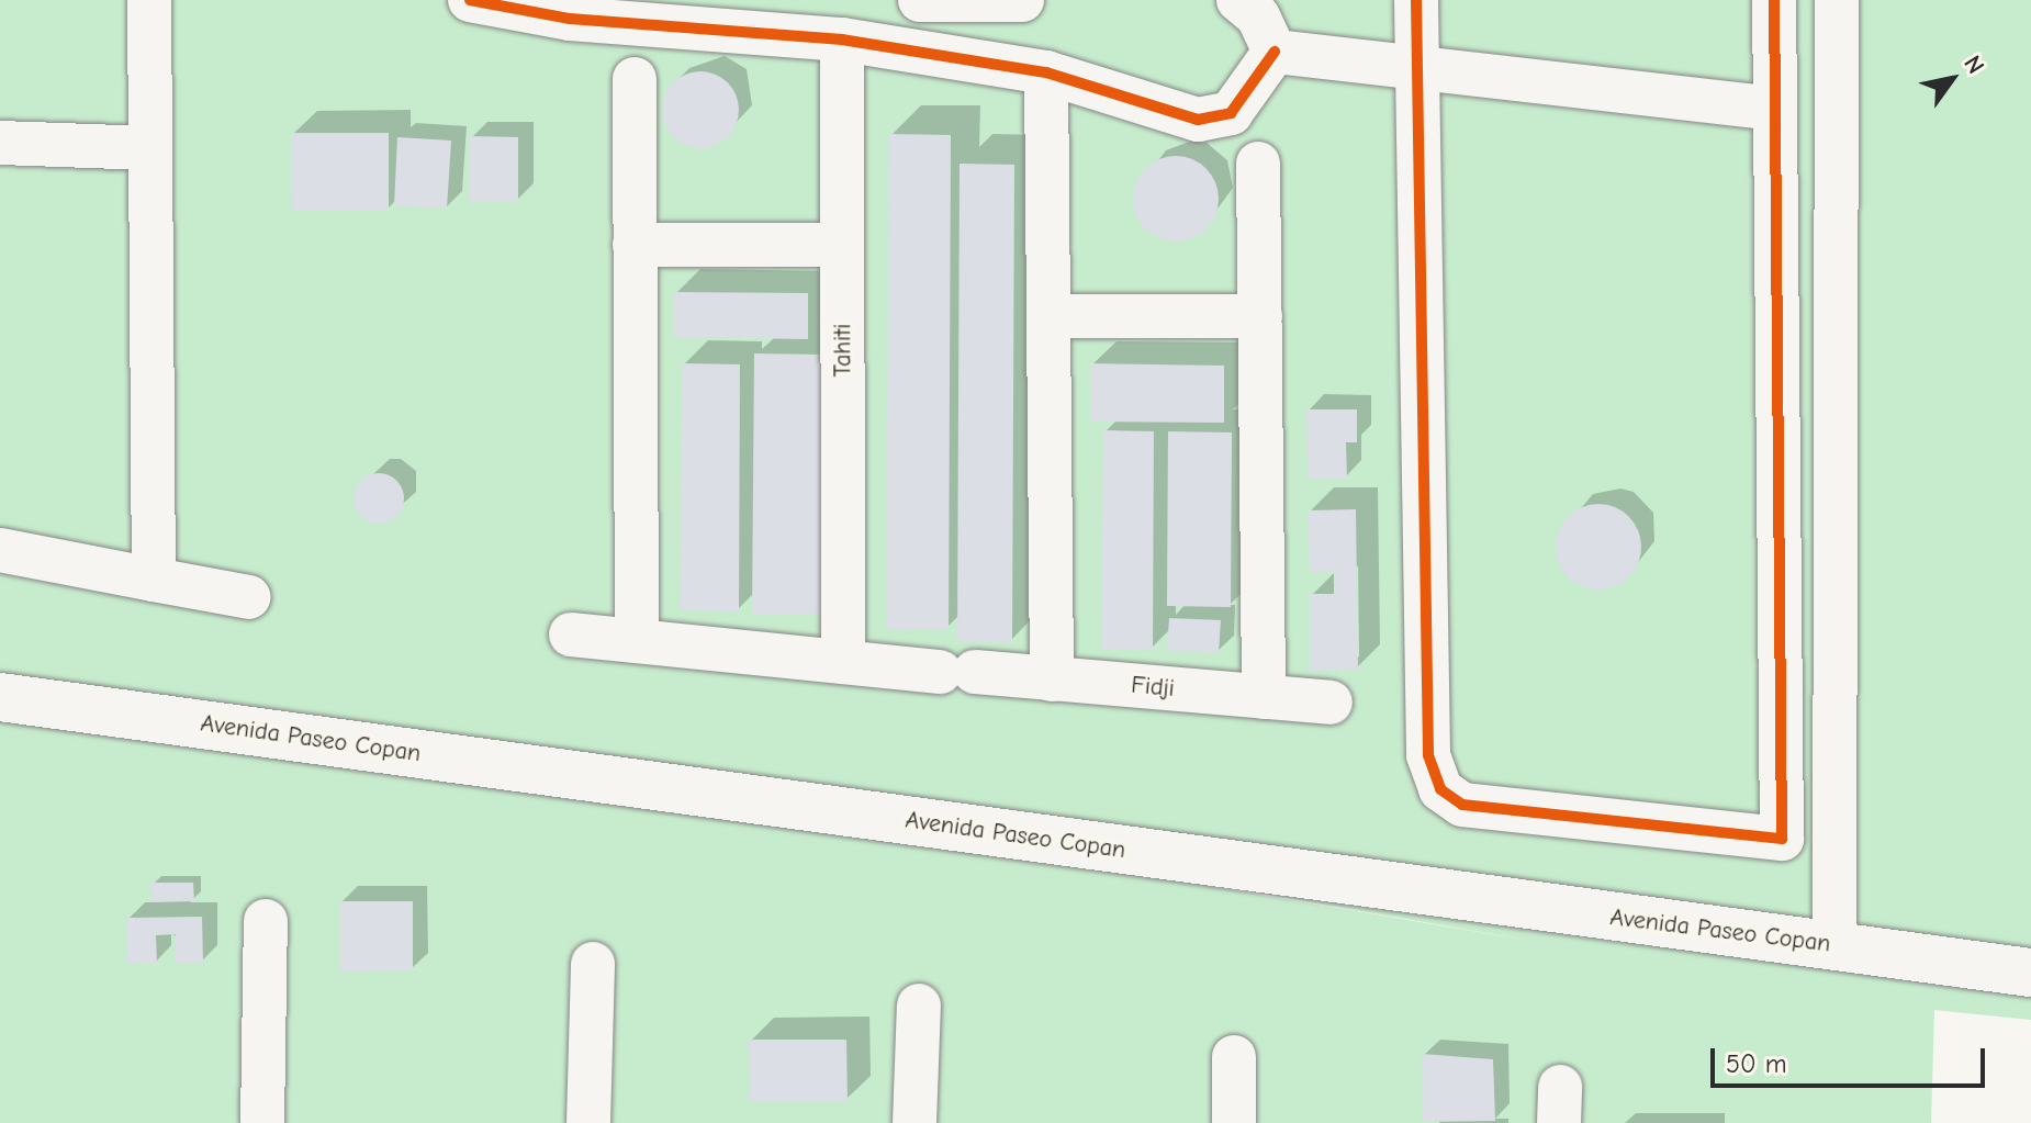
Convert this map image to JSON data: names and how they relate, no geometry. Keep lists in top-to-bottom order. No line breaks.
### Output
{"streets":{"main road":["Avenida Paseo Copan"],"street":["Tahiti","Fidji"]},"crossings":[["Tahiti","Fidji"]],"scale_bar":"50 m","north":"top right"}
